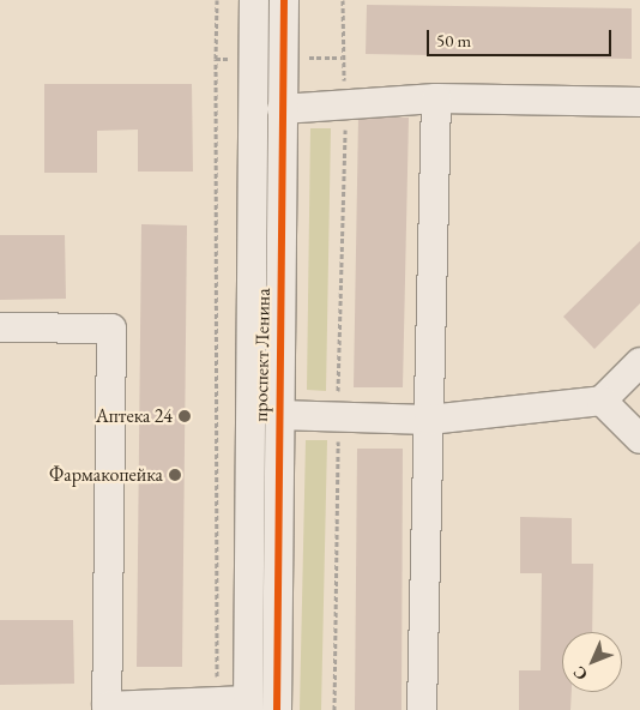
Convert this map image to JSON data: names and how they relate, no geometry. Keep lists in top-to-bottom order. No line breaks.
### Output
{"streets":{"street":["проспект Ленина"]},"places":["Аптека 24","Фармакопейка"],"scale_bar":"50 m","north":"bottom left"}
